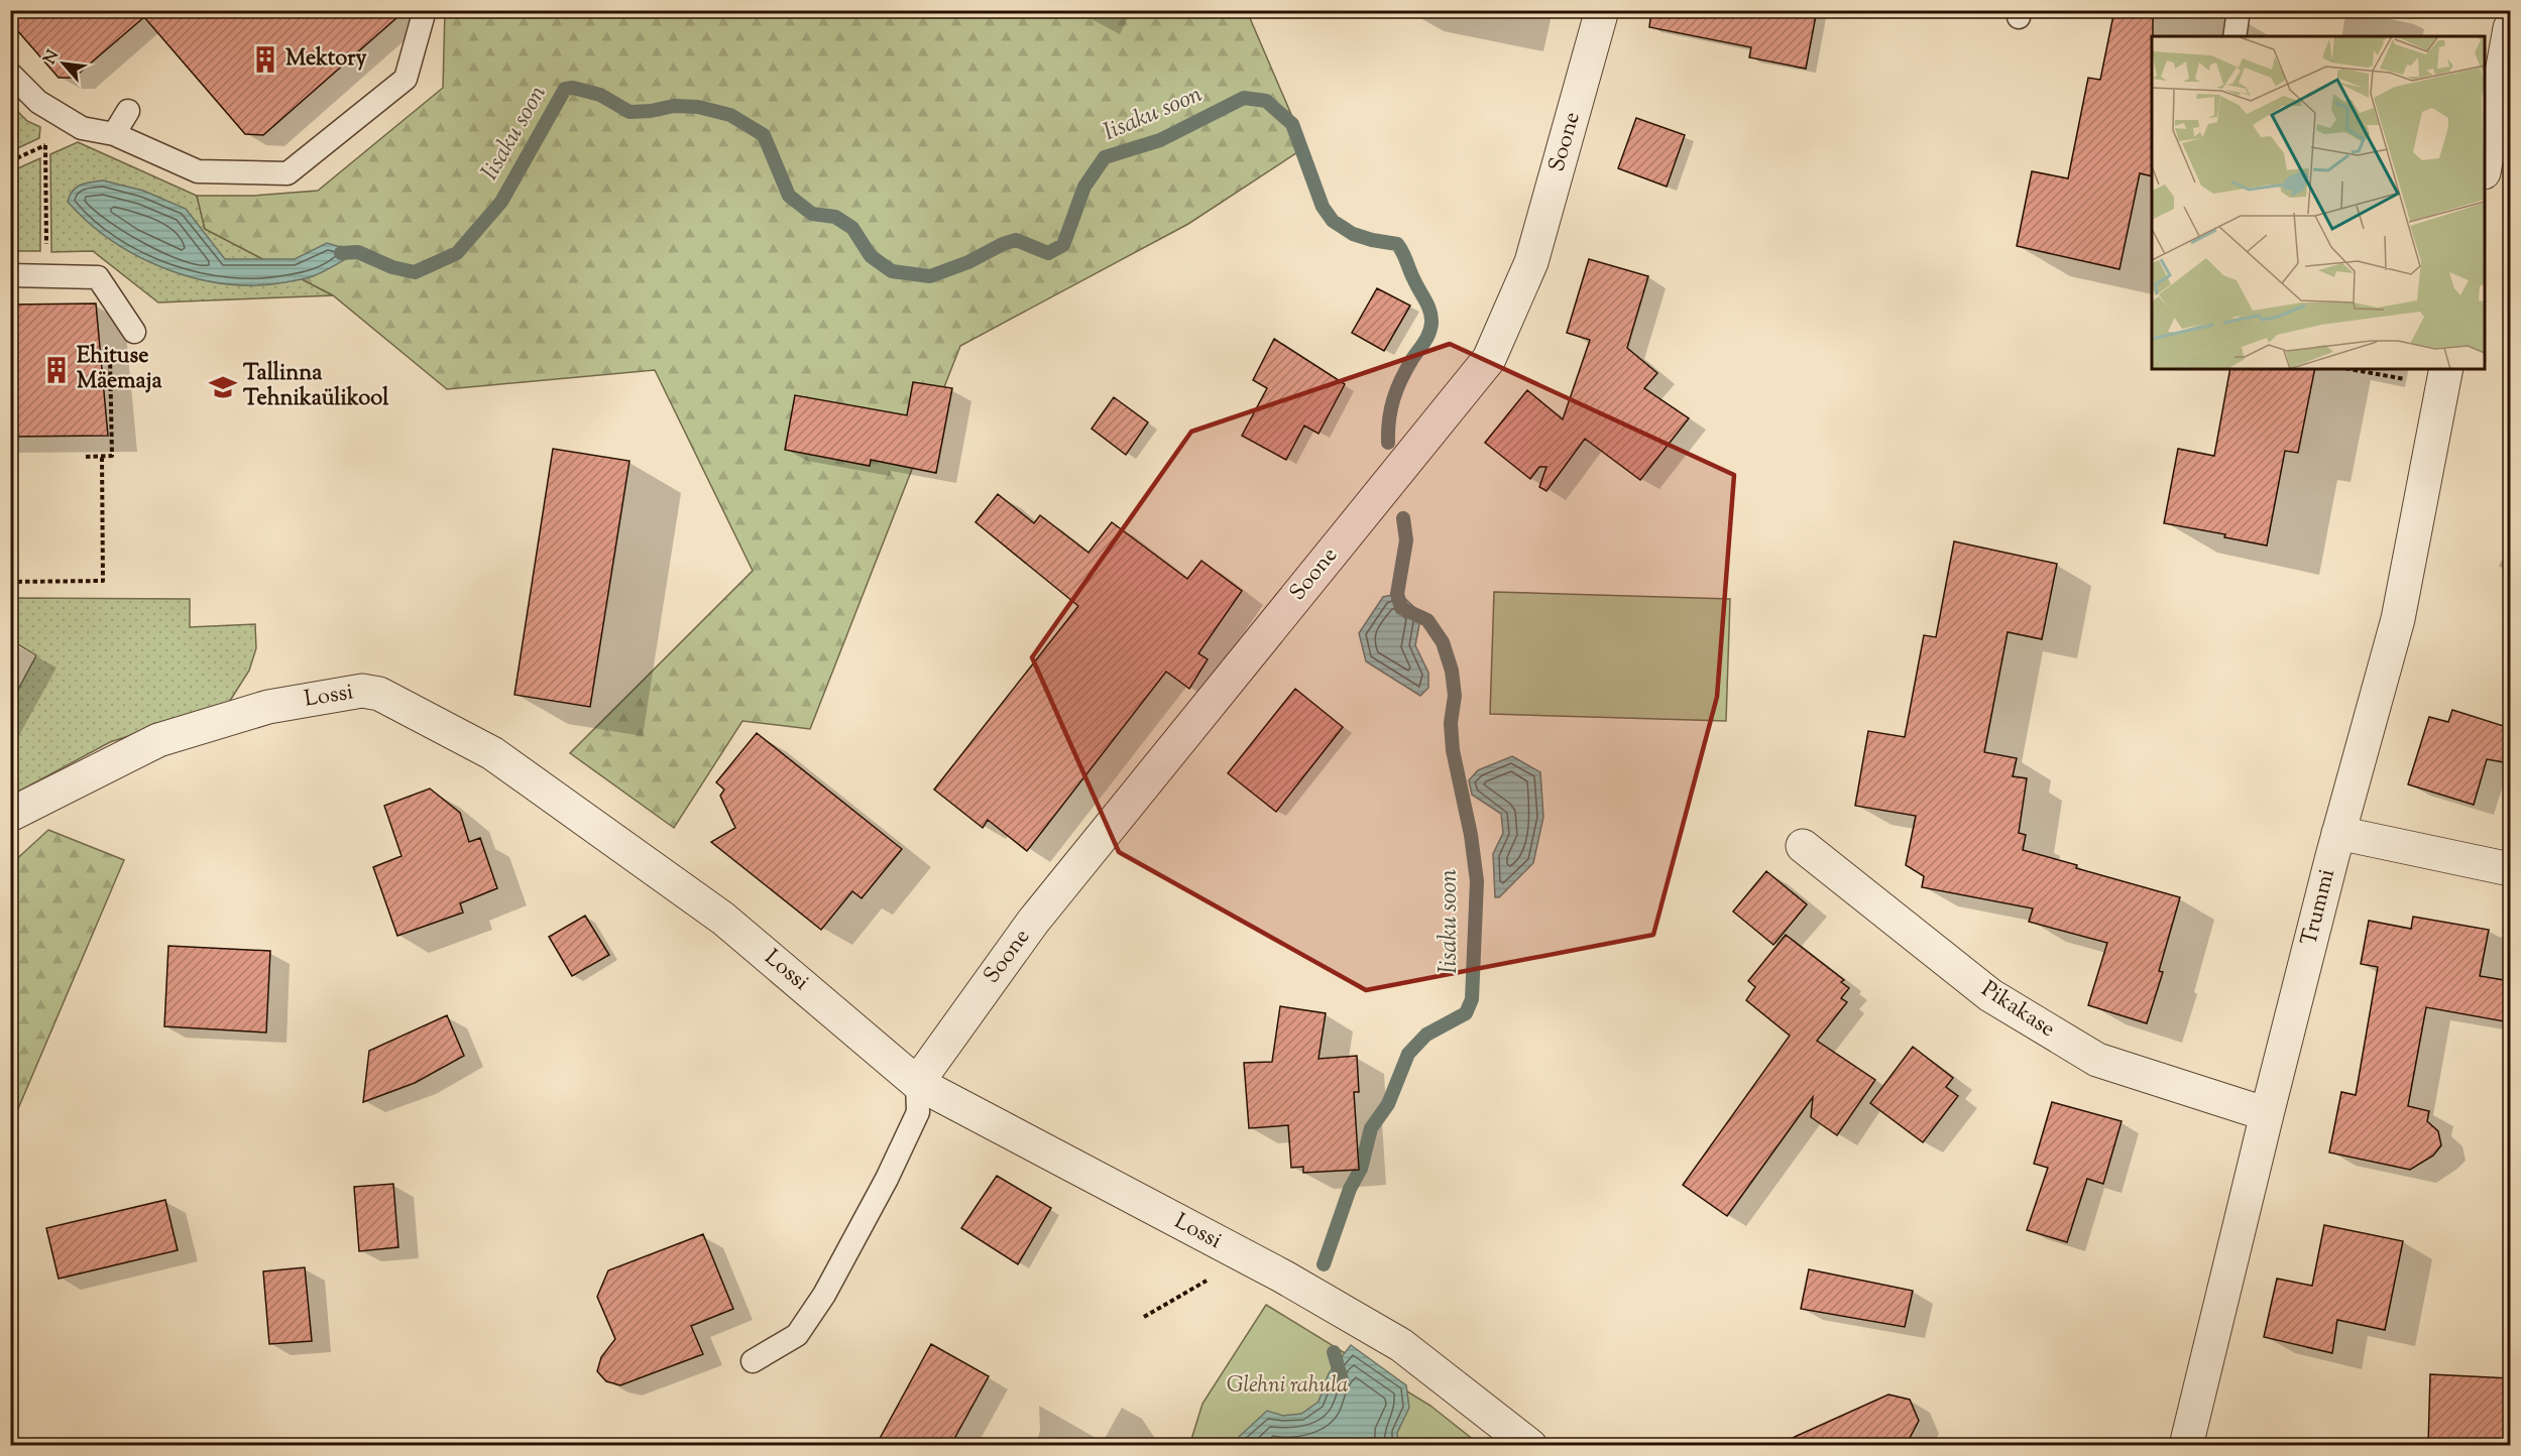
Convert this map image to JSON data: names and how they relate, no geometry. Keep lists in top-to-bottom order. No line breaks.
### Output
{"streets":{"street":["Soone","Lossi","Trummi","Pikakase"]},"crossings":[["Soone","Lossi"],["Trummi","Pikakase"]],"water":["Iisaku soon"],"parks":["Glehni rahula"],"places":{"building":["Mektory","Ehituse Mäemaja"],"school or university":["Tallinna Tehnikaülikool"]},"north":"top left"}
